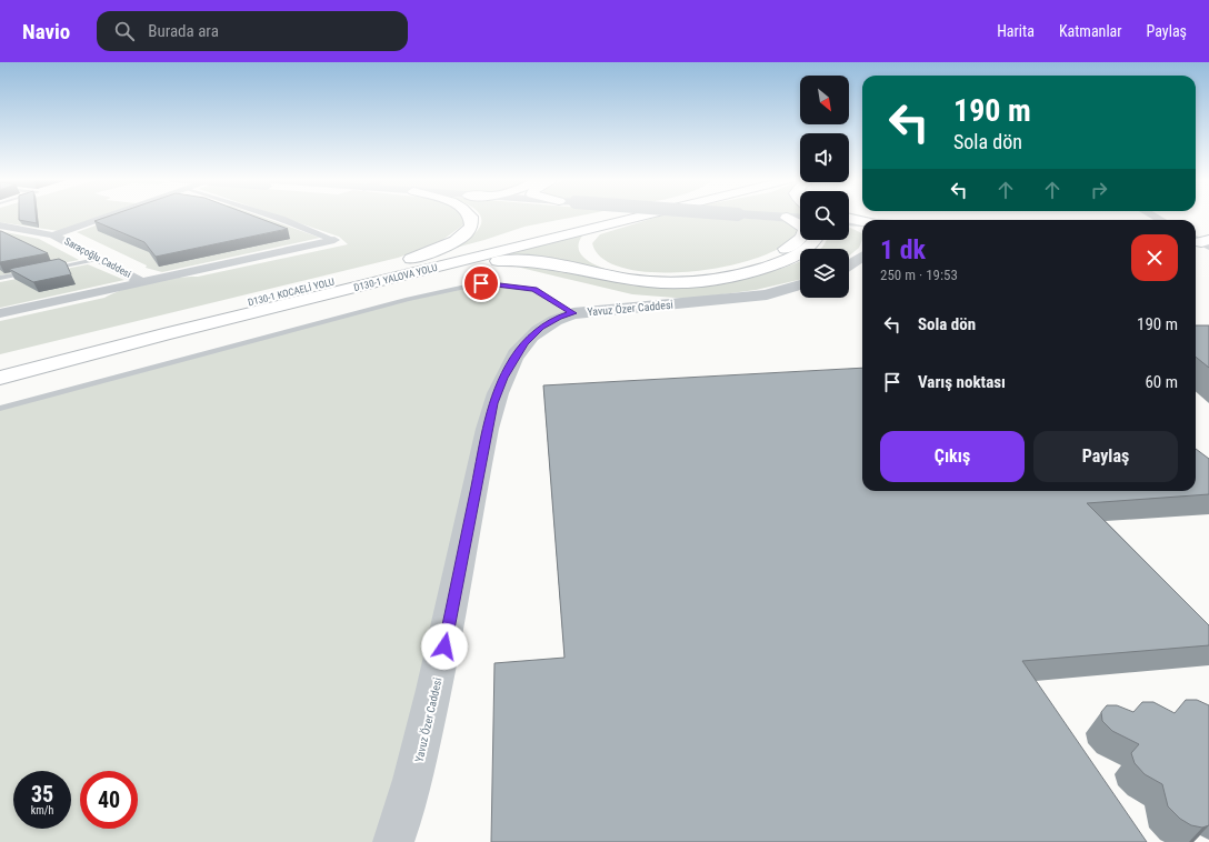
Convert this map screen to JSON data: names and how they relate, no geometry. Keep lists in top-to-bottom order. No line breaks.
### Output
{"streets":{"highway":["D130-1 YALOVA YOLU","D130-1 KOCAELİ YOLU"],"street":["Saraçoğlu Caddesi","Yavuz Özer Caddesi"]},"north":"bottom right","page":{"header":"Navio","search":"Burada ara","nav":["Harita","Katmanlar","Paylaş"],"turn":["190 m","Sola dön"],"heading":["1 dk","250 m · 19:53"],"list":[{"name":"Sola dön","value":"190 m"},{"name":"Varış noktası","value":"60 m"}],"buttons":["Çıkış","Paylaş"],"speed":"35 km/h","limit":"40"}}
